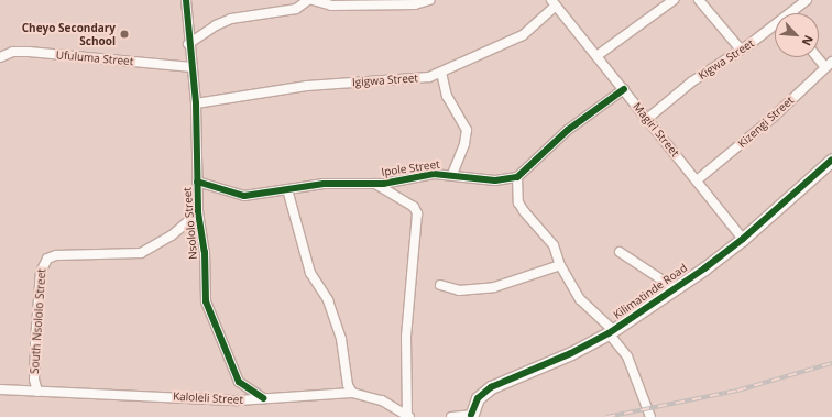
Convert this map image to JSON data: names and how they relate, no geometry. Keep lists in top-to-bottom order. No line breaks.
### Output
{"streets":{"main road":["Kilimatinde Road"],"street":["Ufuluma Street","Kigwa Street","Igigwa Street","Kizengi Street","Magiri Street","Ipole Street","Nsololo Street","South Nsololo Street","Kaloleli Street"]},"crossings":[["Ufuluma Street","Nsololo Street"],["Kigwa Street","Magiri Street"],["Igigwa Street","Magiri Street"],["Igigwa Street","Nsololo Street"],["Kizengi Street","Magiri Street"],["Magiri Street","Kilimatinde Road"],["Ipole Street","Nsololo Street"],["Nsololo Street","South Nsololo Street"],["Nsololo Street","Kaloleli Street"],["South Nsololo Street","Kaloleli Street"]],"places":["Cheyo Secondary School"],"north":"bottom right"}
